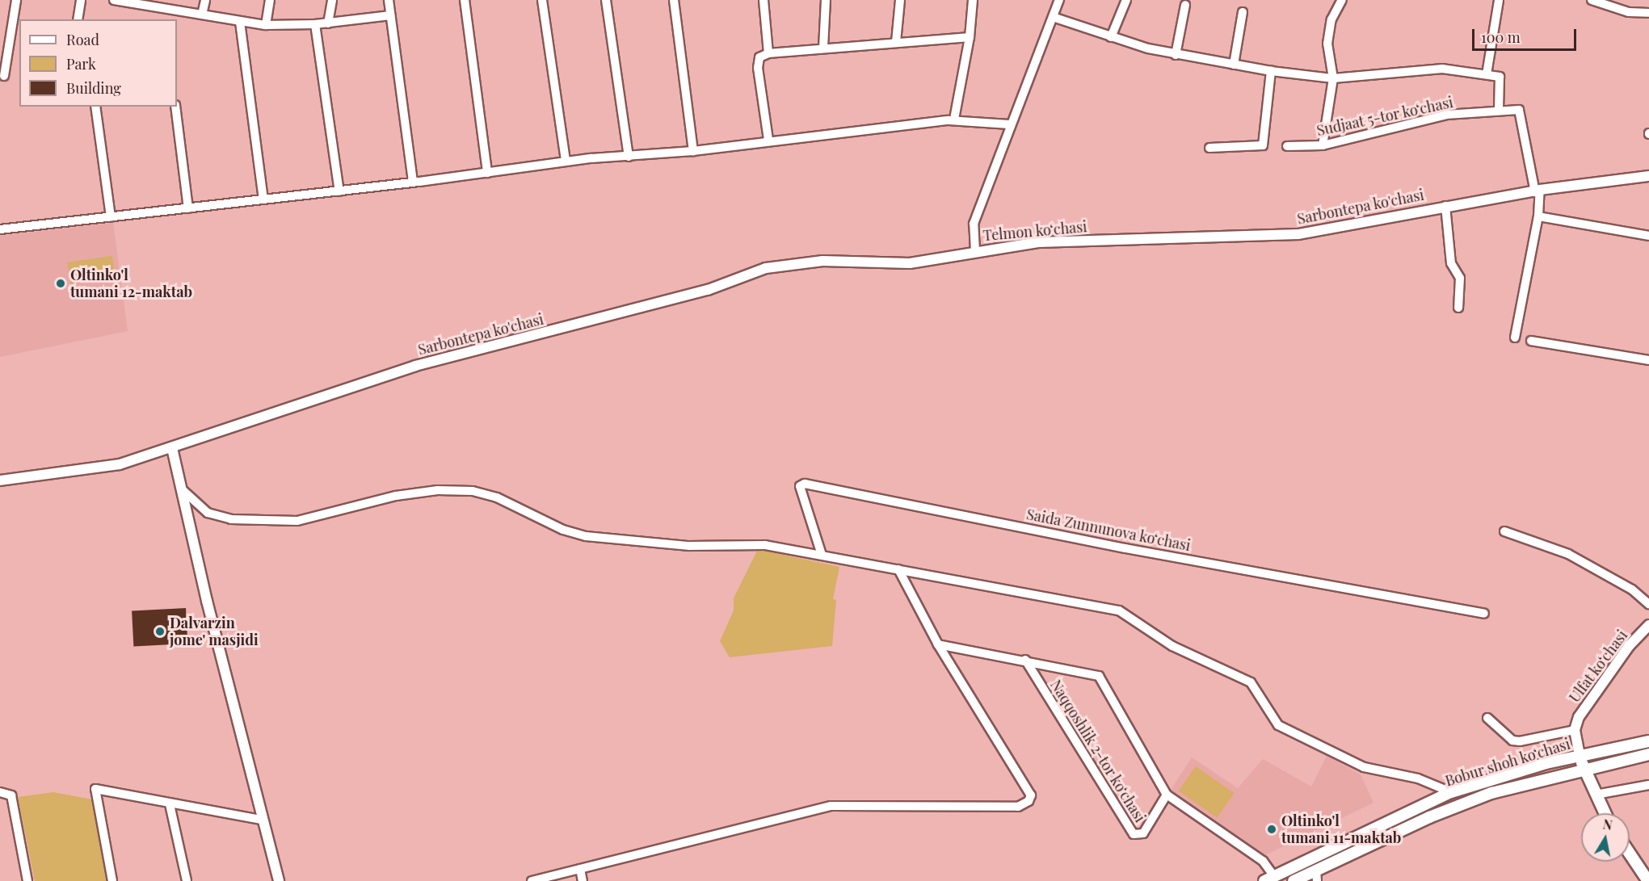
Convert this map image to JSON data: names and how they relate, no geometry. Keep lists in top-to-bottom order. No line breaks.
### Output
{"streets":{"main road":["Bobur shoh koʻchasi"],"street":["Sudjaat 5-tor koʻchasi","Sarbontepa ko'chasi","Telmon koʻchasi","Saida Zunnunova koʻchasi","Ulfat koʻchasi","Naqqoshlik 2-tor koʻchasi"]},"crossings":[["Sudjaat 5-tor koʻchasi","Sarbontepa ko'chasi"],["Sarbontepa ko'chasi","Telmon koʻchasi"]],"places":["Oltinko'l tumani 12-maktab","Dalvarzin jome' masjidi","Oltinko'l tumani 11-maktab"],"legend":["Road","Park","Building"],"scale_bar":"100 m","north":"top"}
